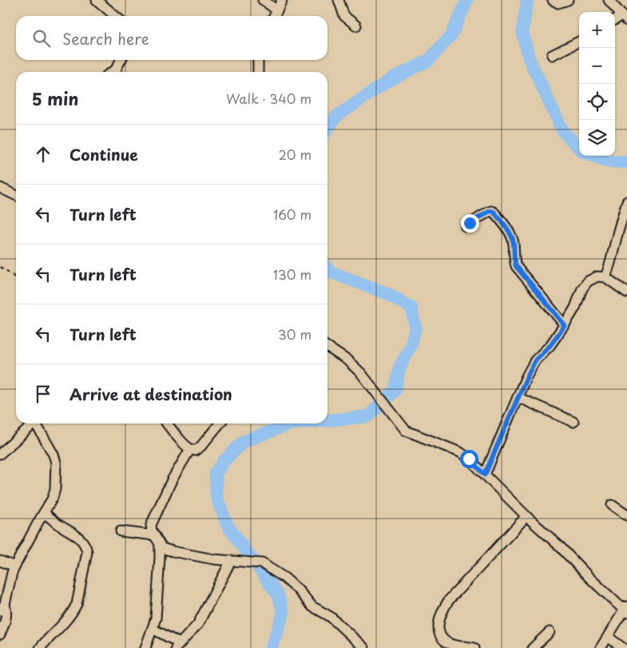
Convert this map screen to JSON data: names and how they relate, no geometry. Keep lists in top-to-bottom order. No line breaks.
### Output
{"page":{"map_buttons":["+","−"],"search":"Search here","heading":["5 min","Walk · 340 m"],"list":[["Continue","20 m"],["Turn left","160 m"],["Turn left","130 m"],["Turn left","30 m"],"Arrive at destination"]}}
